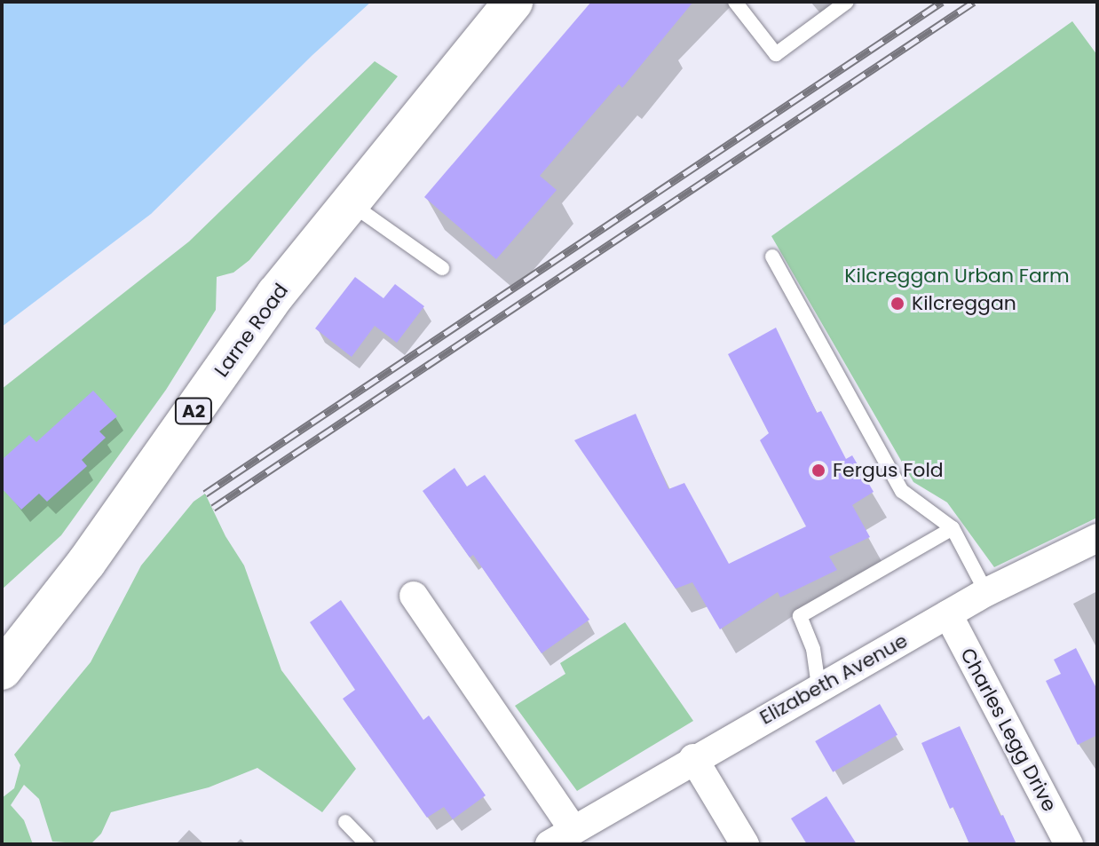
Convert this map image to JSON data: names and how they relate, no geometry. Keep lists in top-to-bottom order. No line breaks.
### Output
{"streets":{"main road":["Larne Road","A2"],"street":["Elizabeth Avenue","Charles Legg Drive"]},"crossings":[["Elizabeth Avenue","Charles Legg Drive"]],"parks":["Kilcreggan Urban Farm"],"places":["Kilcreggan","Fergus Fold"]}
